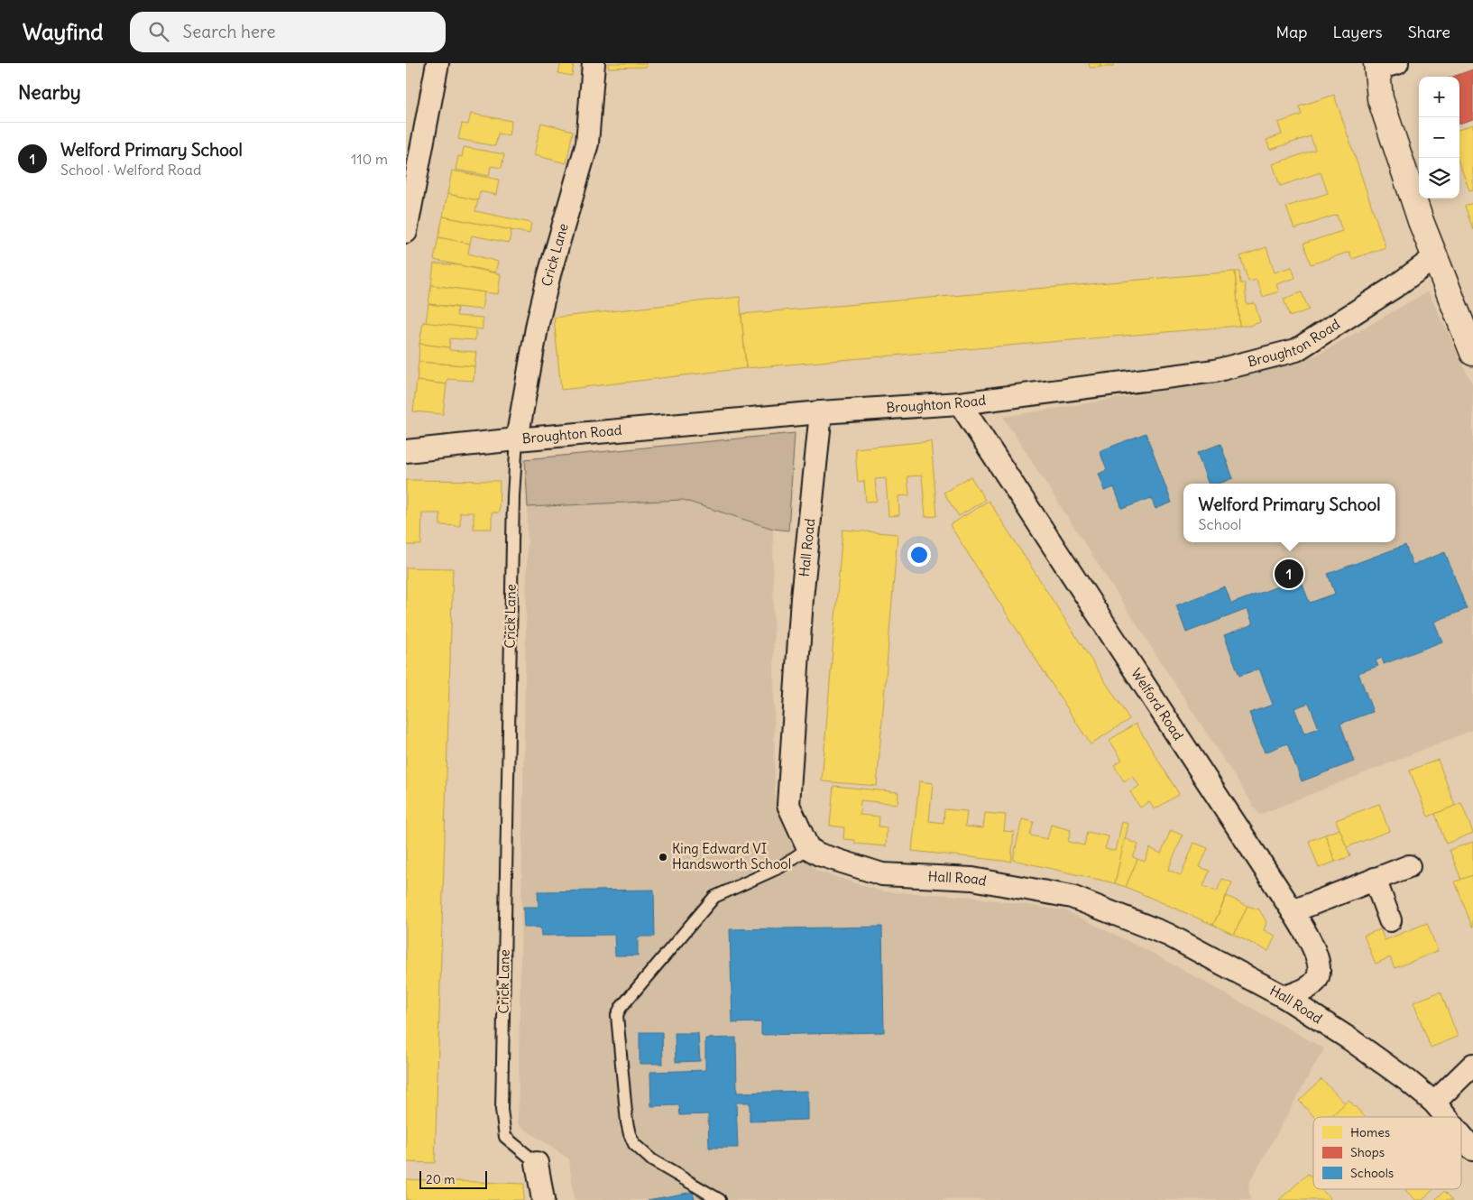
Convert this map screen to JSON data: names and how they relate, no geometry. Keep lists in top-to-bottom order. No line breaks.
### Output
{"streets":{"street":["Crick Lane","Broughton Road","Hall Road","Welford Road"]},"crossings":[["Crick Lane","Broughton Road"],["Broughton Road","Hall Road"],["Broughton Road","Welford Road"],["Hall Road","Welford Road"]],"places":["King Edward VI Handsworth School"],"legend":["Homes","Shops","Schools"],"scale_bar":"20 m","page":{"header":"Wayfind","search":"Search here","nav":["Map","Layers","Share"],"heading":"Nearby","map_buttons":["+","−"],"list":[{"mark":"1","name":"Welford Primary School","note":"School · Welford Road","value":"110 m"}],"popup":["Welford Primary School","School"],"pins":"1","scale":"20 m"}}
